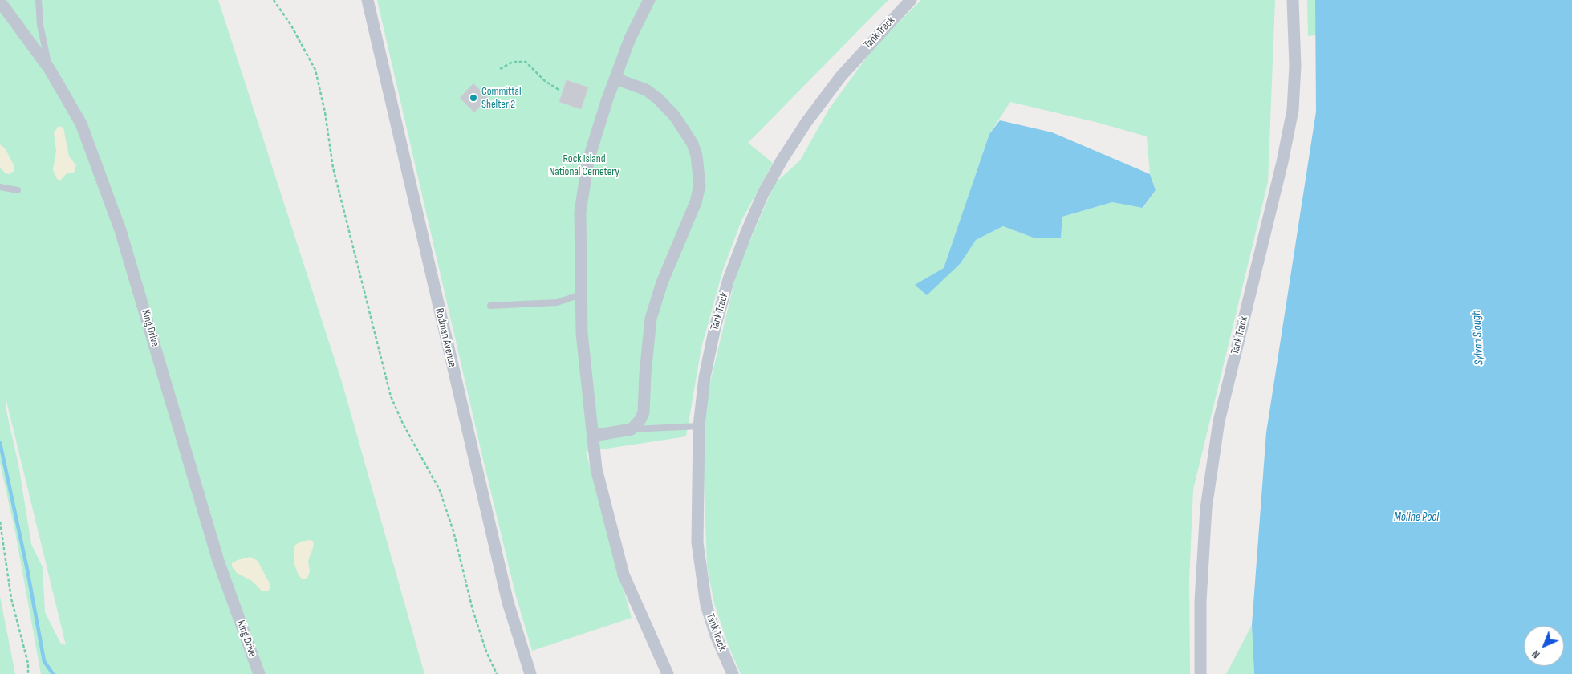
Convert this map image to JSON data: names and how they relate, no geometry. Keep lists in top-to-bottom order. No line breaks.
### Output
{"streets":{"street":["Tank Track","King Drive","Rodman Avenue"]},"water":["Sylvan Slough","Moline Pool"],"parks":["Rock Island National Cemetery"],"places":["Committal Shelter 2"],"north":"bottom left"}
